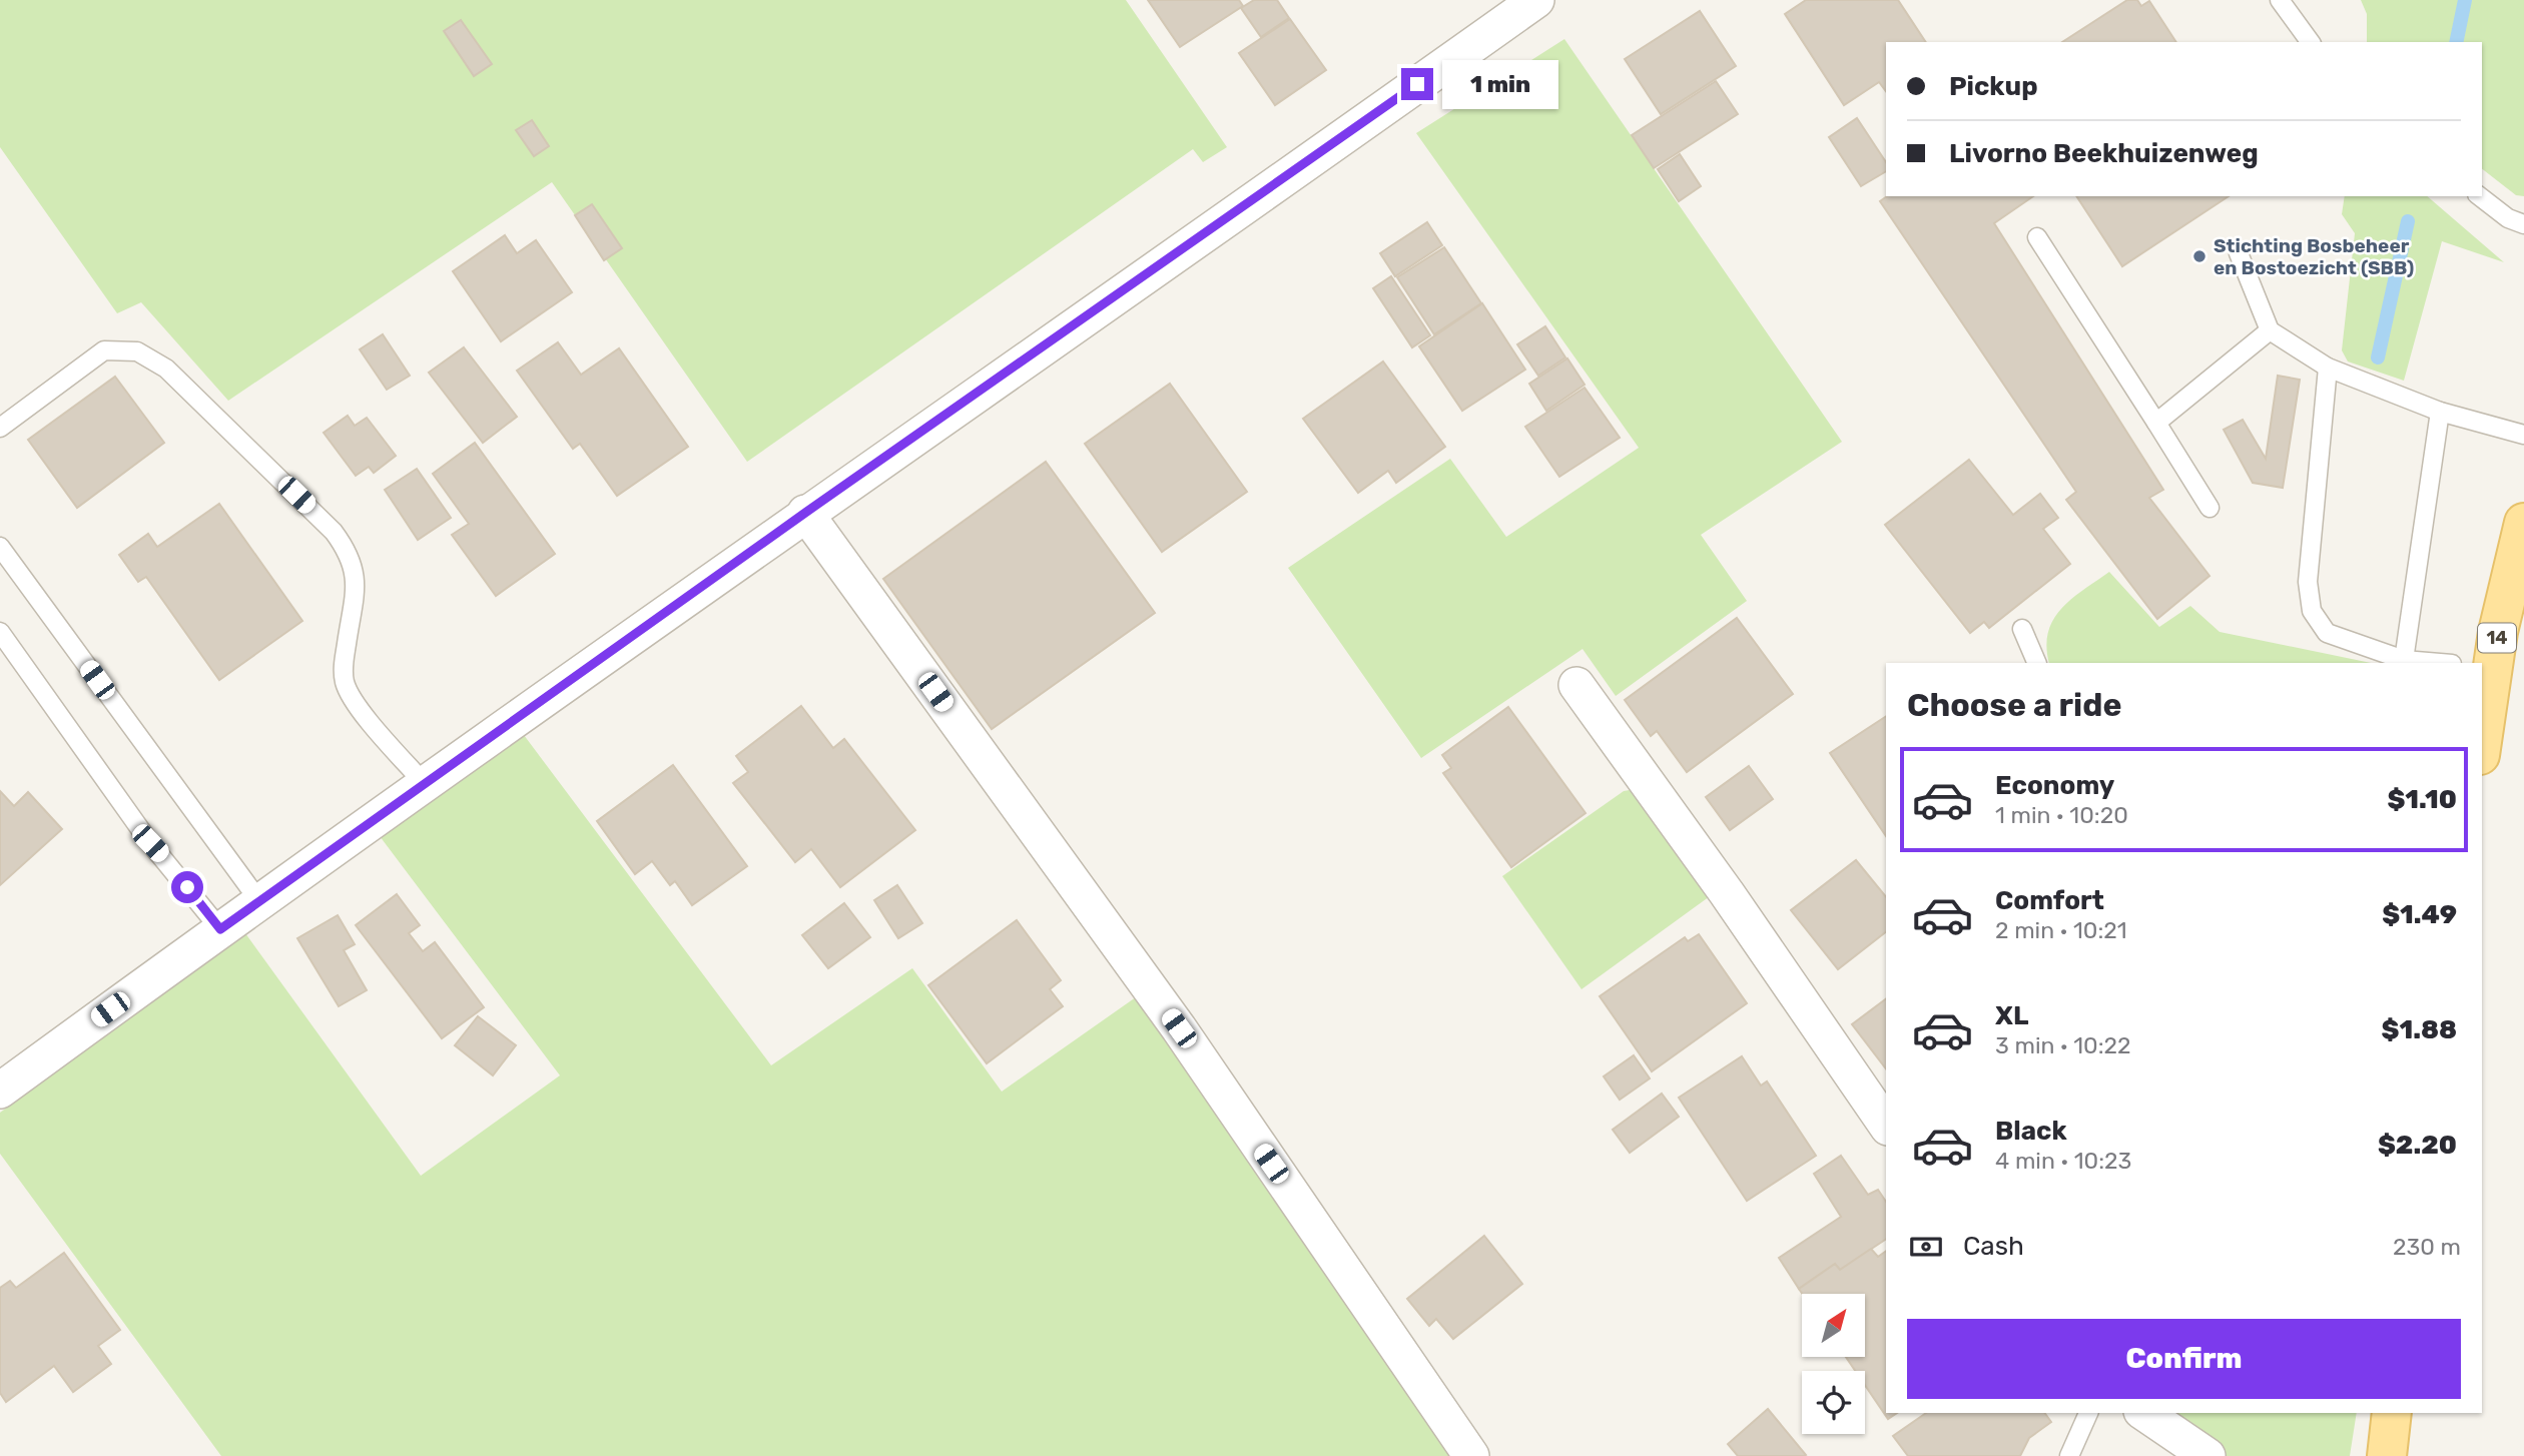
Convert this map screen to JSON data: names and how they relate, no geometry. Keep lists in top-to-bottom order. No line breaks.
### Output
{"streets":{"main road":["14"]},"places":["Stichting Bosbeheer en Bostoezicht (SBB)"],"north":"top right","page":{"banner":["Pickup","Livorno Beekhuizenweg"],"bubble":"1 min","heading":"Choose a ride","list":[{"name":"Economy","note":"1 min · 10:20","value":"$1.10"},{"name":"Comfort","note":"2 min · 10:21","value":"$1.49"},{"name":"XL","note":"3 min · 10:22","value":"$1.88"},{"name":"Black","note":"4 min · 10:23","value":"$2.20"}],"pay":["Cash","230 m"],"buttons":"Confirm"}}
